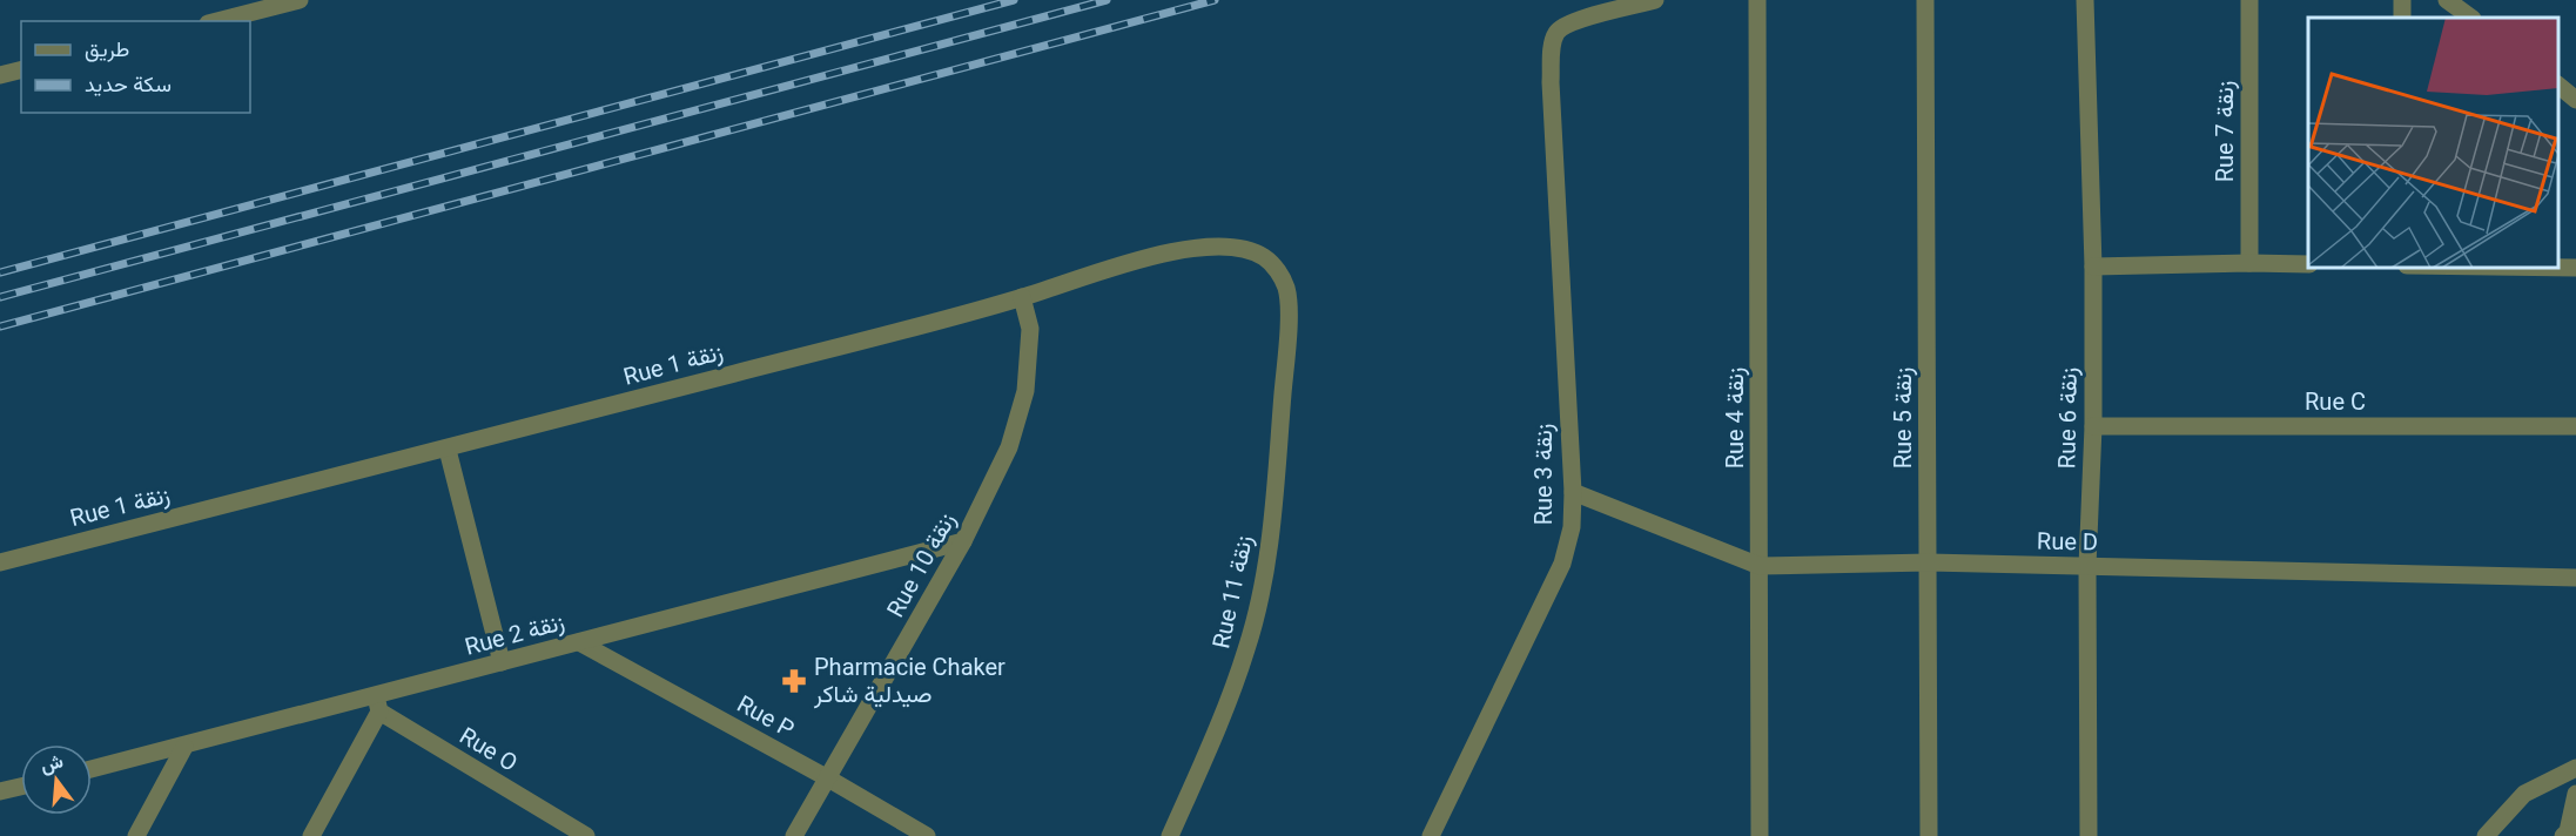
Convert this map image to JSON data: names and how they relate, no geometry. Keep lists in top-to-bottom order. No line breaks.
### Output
{"streets":{"street":["Rue 7 زنقة","Rue 1 زنقة","Rue C","Rue 4 زنقة","Rue 5 زنقة","Rue 6 زنقة","Rue 3 زنقة","Rue D","Rue 10 زنقة","Rue 11 زنقة","Rue 2 زنقة","Rue P","Rue O"]},"crossings":[["Rue 1 زنقة","Rue 10 زنقة"],["Rue 1 زنقة","Rue 11 زنقة"],["Rue C","Rue 6 زنقة"],["Rue 4 زنقة","Rue D"],["Rue 5 زنقة","Rue D"],["Rue 6 زنقة","Rue D"],["Rue 3 زنقة","Rue D"],["Rue 10 زنقة","Rue 2 زنقة"],["Rue 10 زنقة","Rue P"],["Rue 2 زنقة","Rue P"],["Rue 2 زنقة","Rue O"]],"places":{"pharmacy":["Pharmacie Chaker صيدلية شاكر"]},"legend":["طريق","سكة حديد"],"north":"top"}
